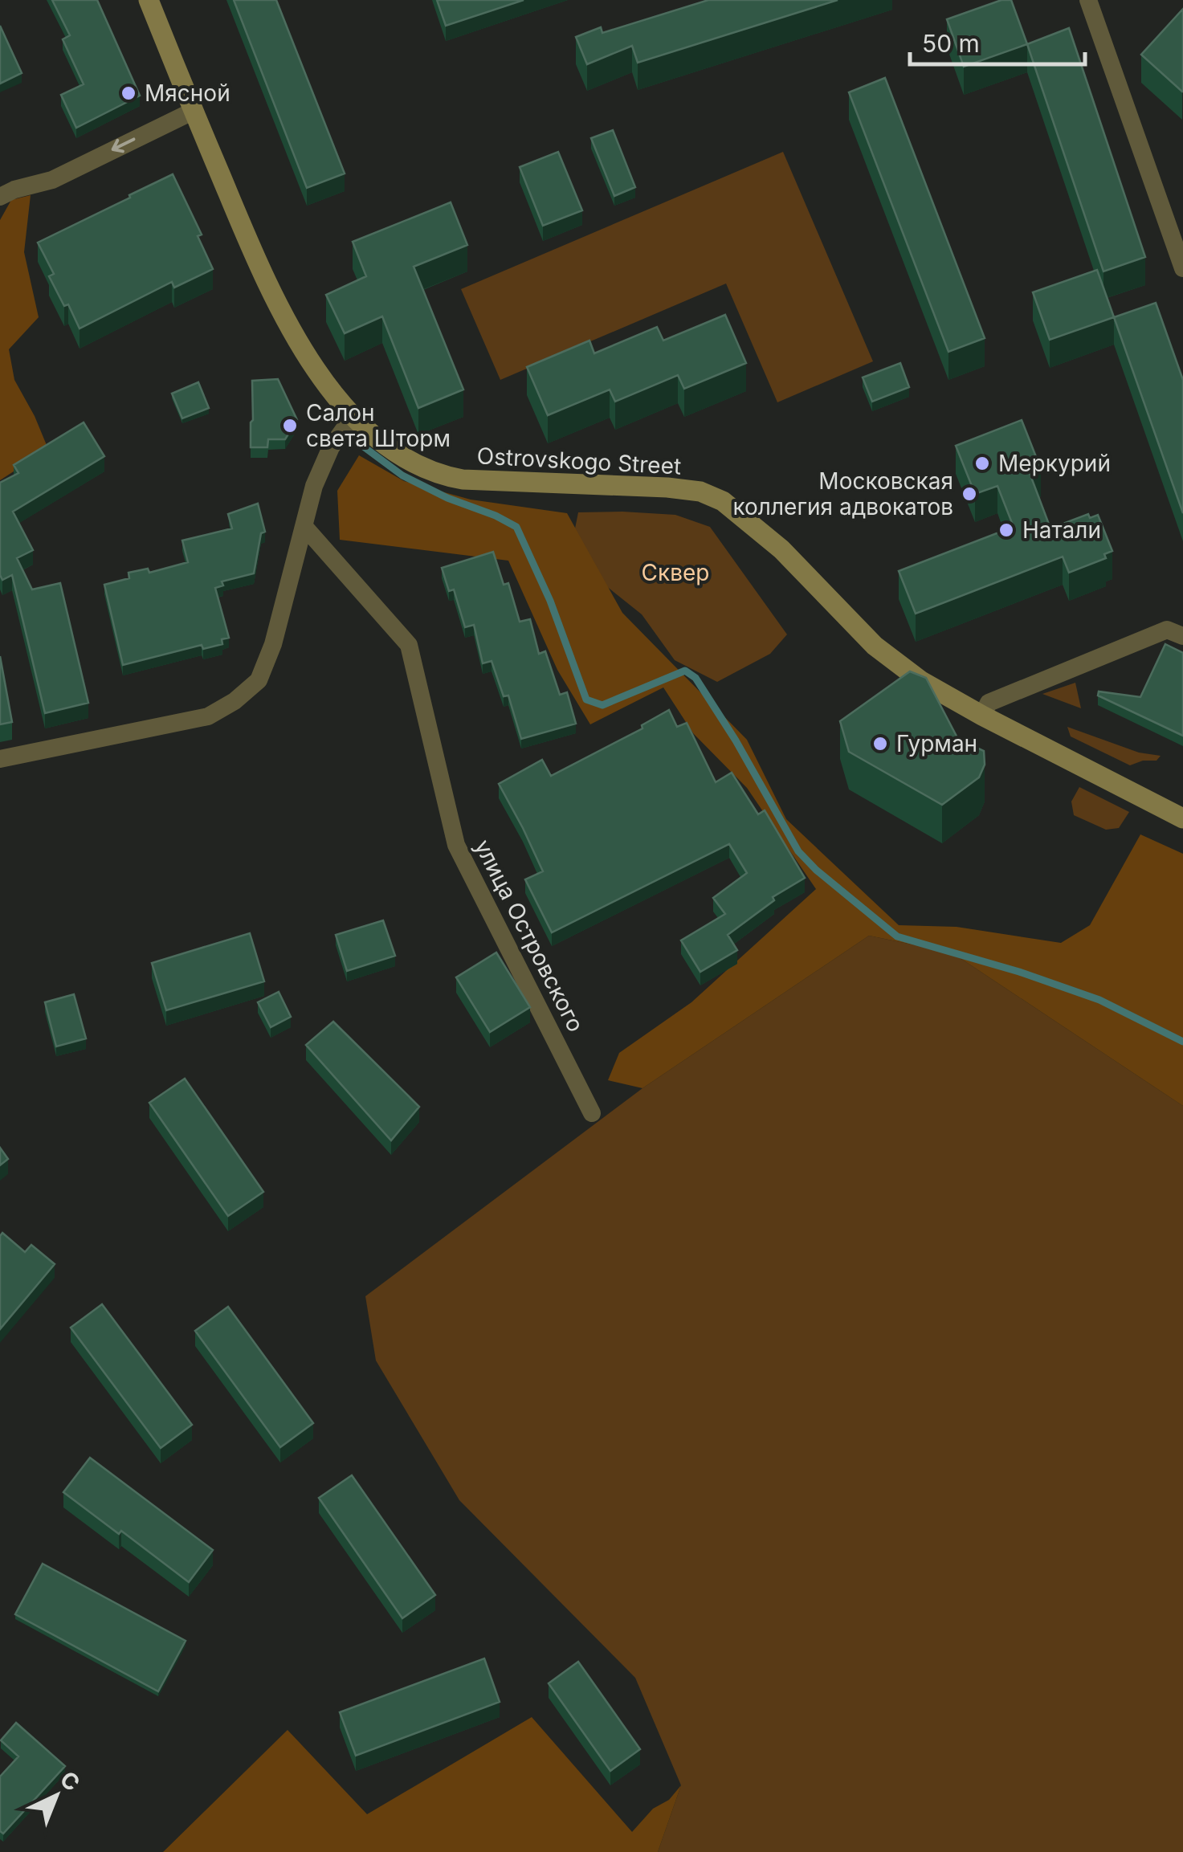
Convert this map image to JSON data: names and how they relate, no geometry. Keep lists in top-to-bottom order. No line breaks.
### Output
{"streets":{"street":["Ostrovskogo Street","улица Островского"]},"parks":["Сквер"],"places":["Мясной","Салон света Шторм","Меркурий","Московская коллегия адвокатов","Натали","Гурман"],"scale_bar":"50 m","north":"top right"}
